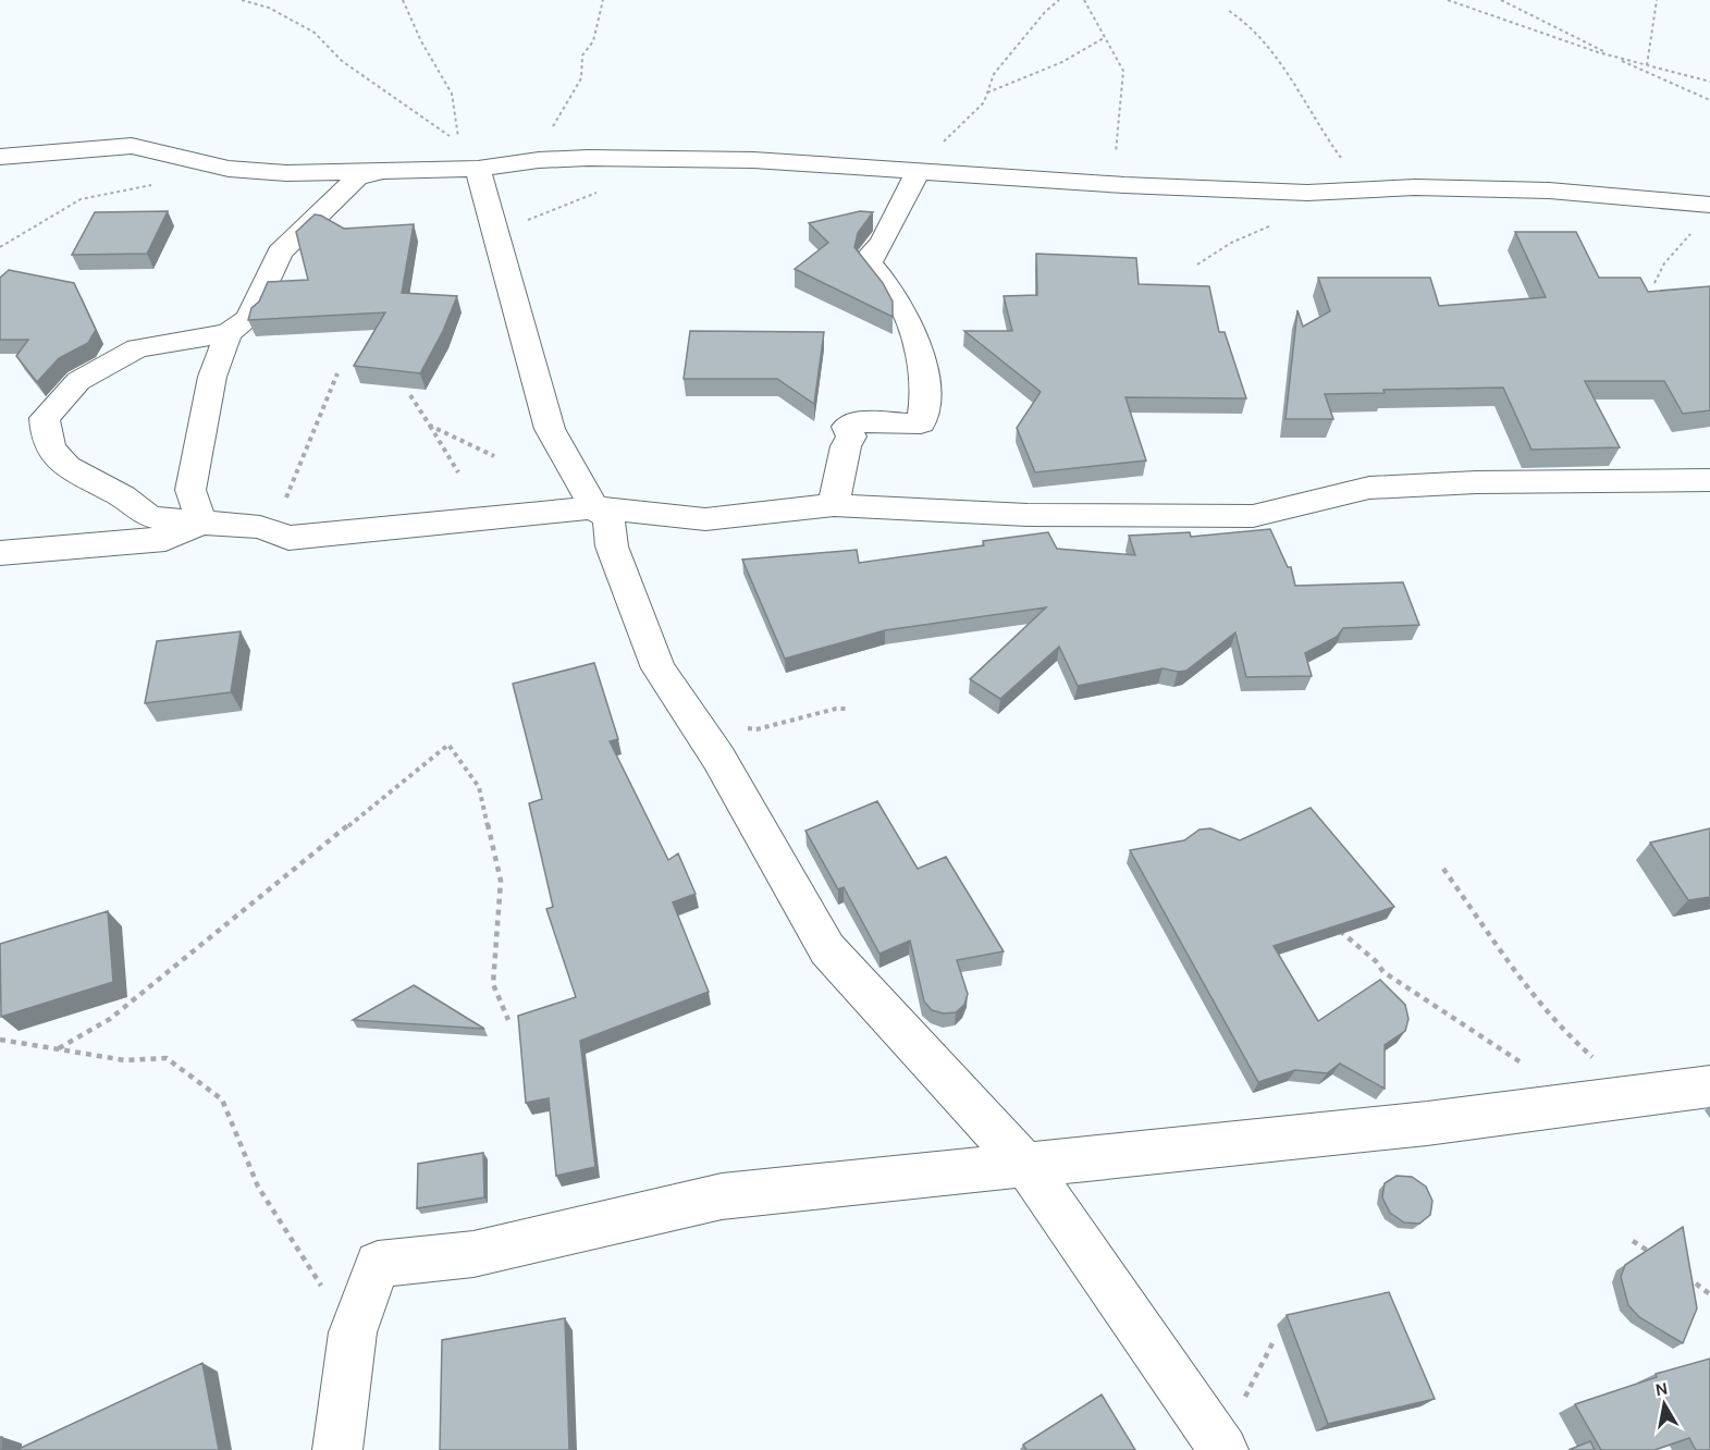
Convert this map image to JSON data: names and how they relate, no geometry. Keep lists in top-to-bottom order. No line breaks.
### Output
{"north":"top"}
